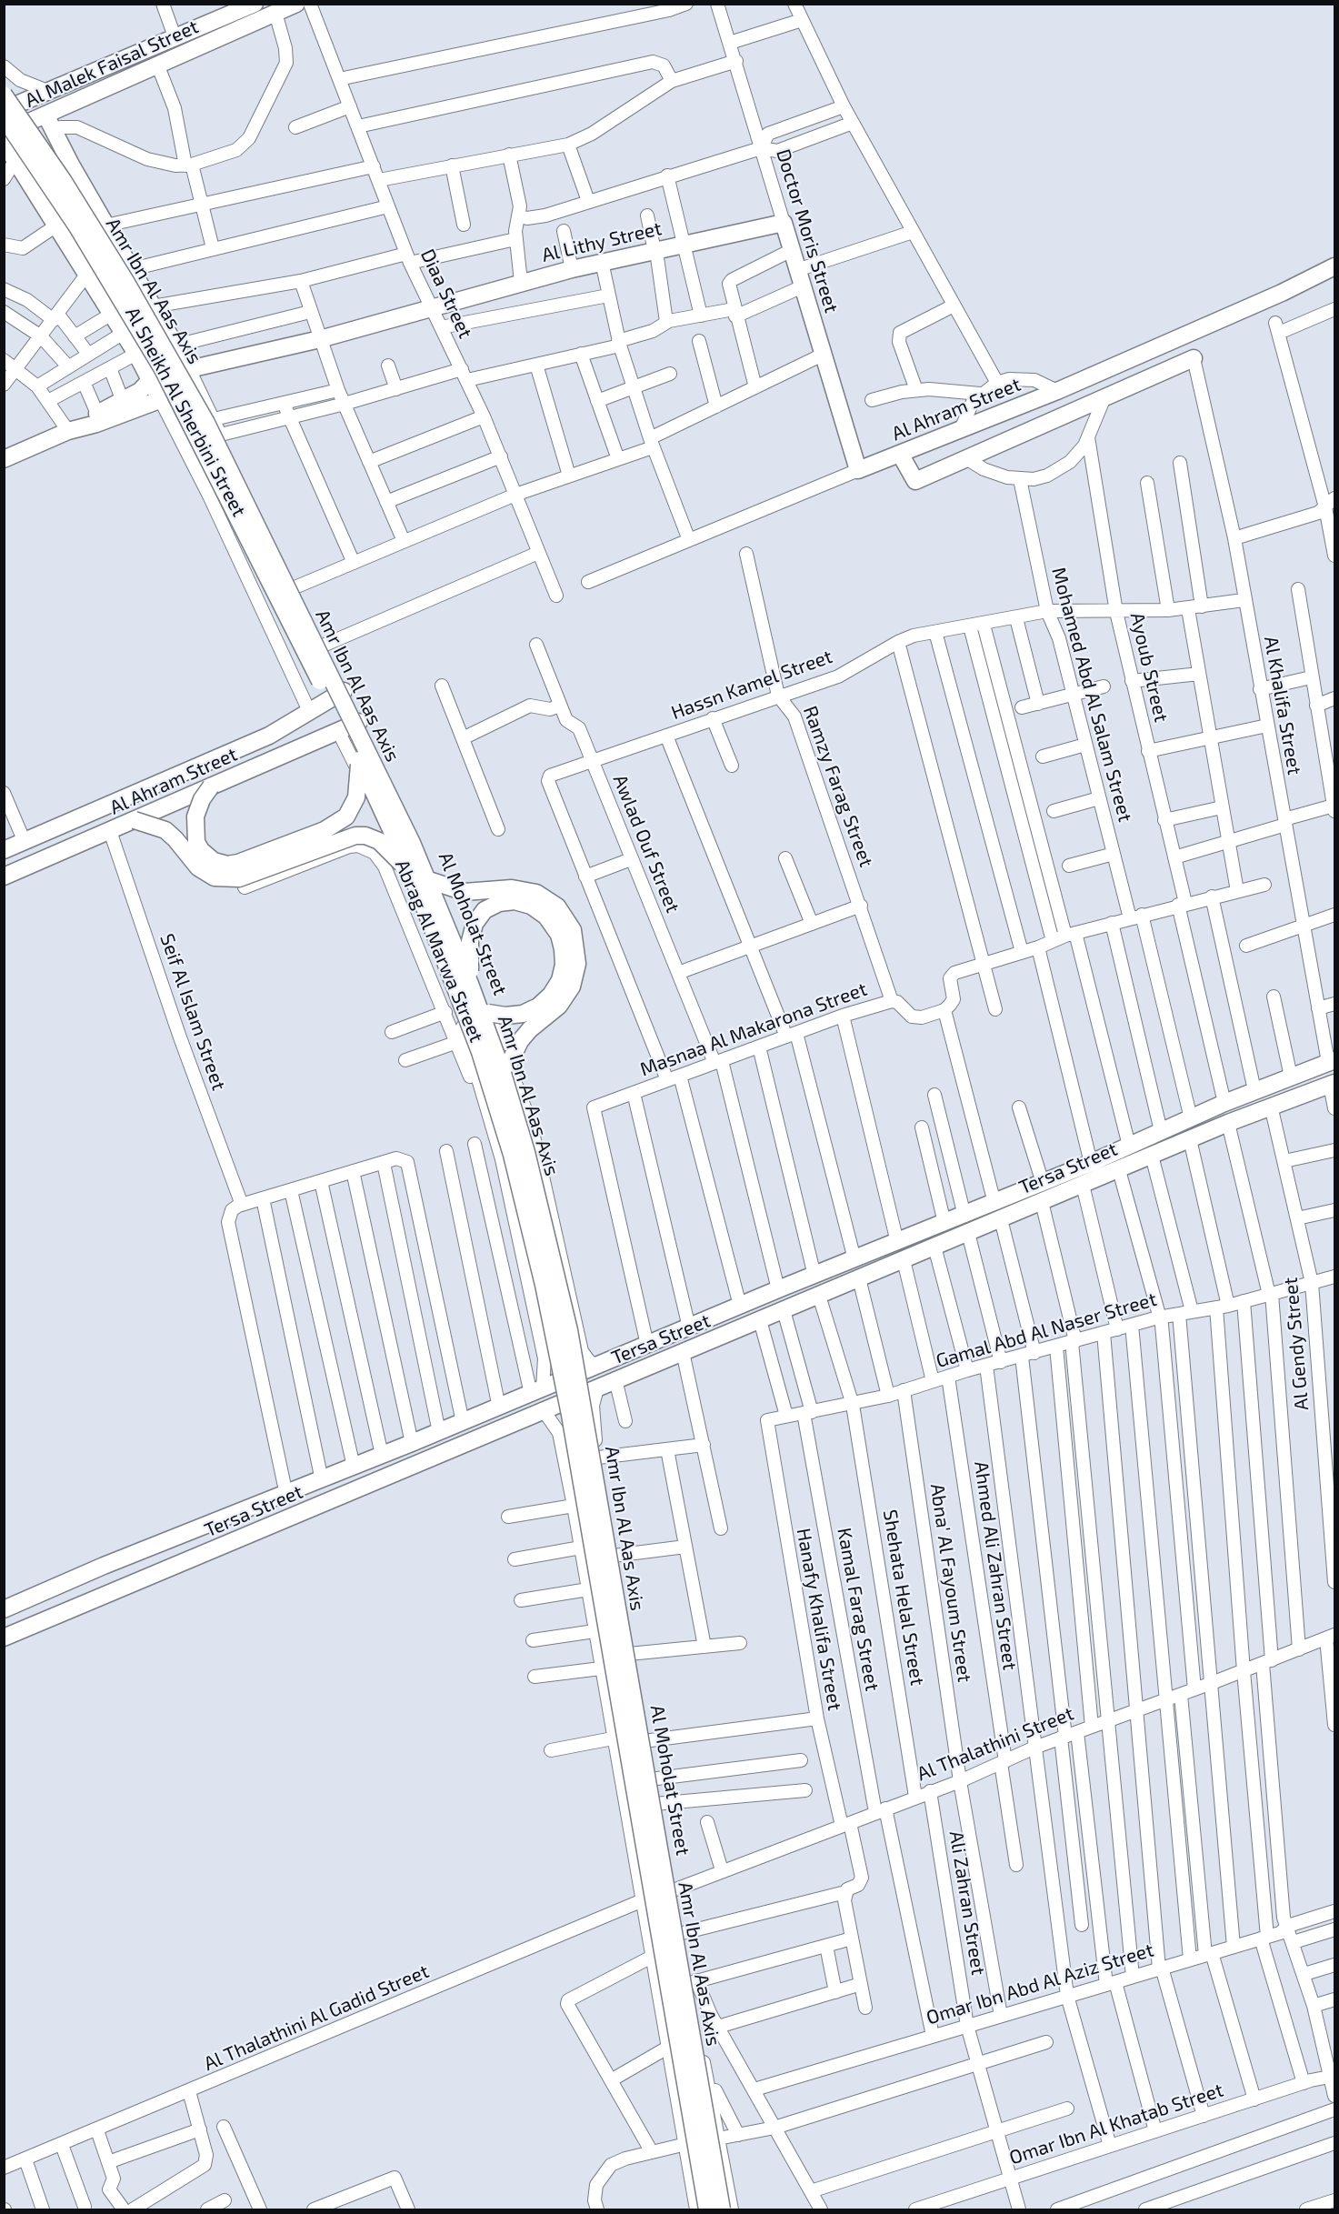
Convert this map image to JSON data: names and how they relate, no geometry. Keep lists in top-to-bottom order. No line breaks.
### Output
{"streets":{"main road":["Al Malek Faisal Street","Doctor Moris Street","Al Lithy Street","Amr Ibn Al Aas Axis","Al Ahram Street","Al Sheikh Al Sherbini Street","Tersa Street"],"street":["Diaa Street","Ayoub Street","Hassn Kamel Street","Mohamed Abd Al Salam Street","Al Khalifa Street","Ramzy Farag Street","Awlad Ouf Street","Al Moholat Street","Abrag Al Marwa Street","Seif Al Islam Street","Masnaa Al Makarona Street","Gamal Abd Al Naser Street","Al Gendy Street","Ahmed Ali Zahran Street","Abna' Al Fayoum Street","Shehata Helal Street","Kamal Farag Street","Hanafy Khalifa Street","Al Thalathini Street","Ali Zahran Street","Omar Ibn Abd Al Aziz Street","Al Thalathini Al Gadid Street","Omar Ibn Al Khatab Street"]},"crossings":[["Al Malek Faisal Street","Al Sheikh Al Sherbini Street"],["Doctor Moris Street","Al Lithy Street"],["Doctor Moris Street","Al Ahram Street"],["Al Lithy Street","Diaa Street"],["Al Lithy Street","Al Sheikh Al Sherbini Street"],["Al Ahram Street","Al Sheikh Al Sherbini Street"],["Al Ahram Street","Al Moholat Street"],["Al Ahram Street","Seif Al Islam Street"],["Al Sheikh Al Sherbini Street","Al Moholat Street"],["Ayoub Street","Hassn Kamel Street"],["Ayoub Street","Tersa Street"],["Hassn Kamel Street","Mohamed Abd Al Salam Street"],["Hassn Kamel Street","Al Khalifa Street"],["Hassn Kamel Street","Ramzy Farag Street"],["Hassn Kamel Street","Awlad Ouf Street"],["Mohamed Abd Al Salam Street","Tersa Street"],["Al Khalifa Street","Tersa Street"],["Ramzy Farag Street","Masnaa Al Makarona Street"],["Awlad Ouf Street","Masnaa Al Makarona Street"],["Awlad Ouf Street","Tersa Street"],["Al Moholat Street","Tersa Street"],["Al Moholat Street","Al Thalathini Street"],["Masnaa Al Makarona Street","Tersa Street"],["Tersa Street","Al Gendy Street"],["Tersa Street","Shehata Helal Street"],["Tersa Street","Kamal Farag Street"],["Gamal Abd Al Naser Street","Al Gendy Street"],["Gamal Abd Al Naser Street","Ahmed Ali Zahran Street"],["Gamal Abd Al Naser Street","Abna' Al Fayoum Street"],["Gamal Abd Al Naser Street","Shehata Helal Street"],["Gamal Abd Al Naser Street","Kamal Farag Street"],["Gamal Abd Al Naser Street","Hanafy Khalifa Street"],["Ahmed Ali Zahran Street","Al Thalathini Street"],["Abna' Al Fayoum Street","Al Thalathini Street"],["Abna' Al Fayoum Street","Omar Ibn Abd Al Aziz Street"],["Shehata Helal Street","Al Thalathini Street"],["Kamal Farag Street","Al Thalathini Street"],["Kamal Farag Street","Omar Ibn Abd Al Aziz Street"],["Hanafy Khalifa Street","Al Thalathini Street"],["Al Thalathini Street","Ali Zahran Street"],["Ali Zahran Street","Omar Ibn Abd Al Aziz Street"],["Ali Zahran Street","Omar Ibn Al Khatab Street"]]}
